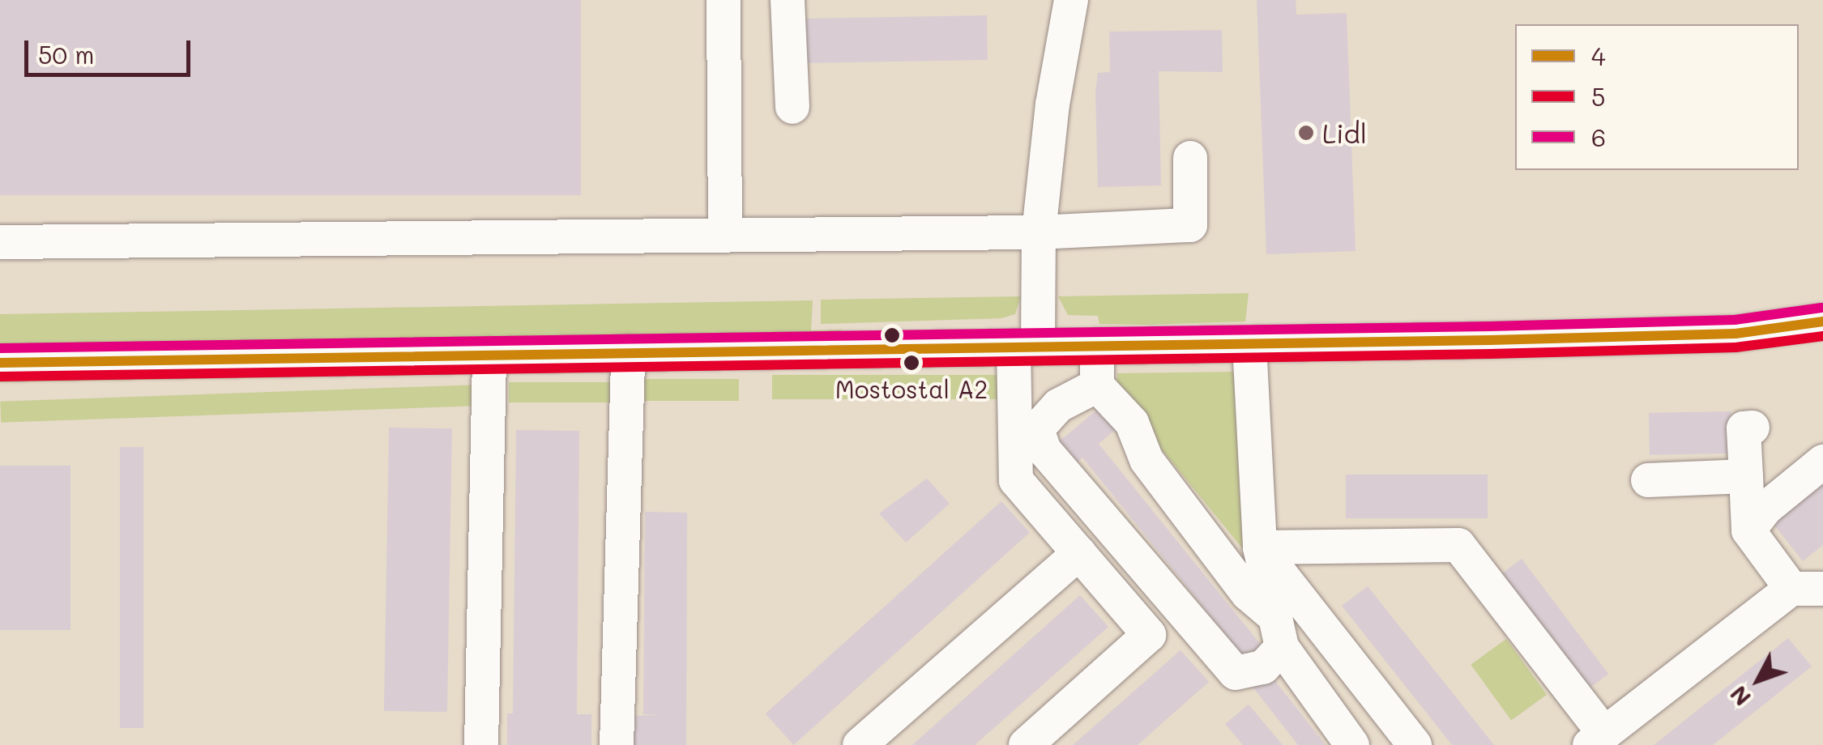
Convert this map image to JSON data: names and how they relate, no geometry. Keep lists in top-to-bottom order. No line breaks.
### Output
{"places":["Lidl","Mostostal A2"],"lines":["transit line 6","transit line 4","transit line 5"],"legend":["4","5","6"],"scale_bar":"50 m","north":"bottom left"}
